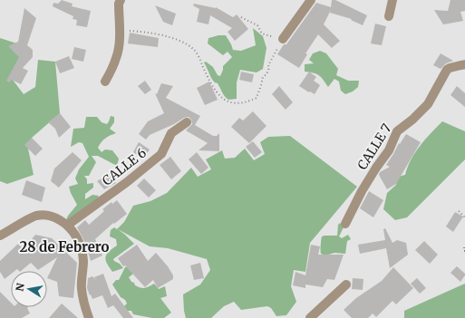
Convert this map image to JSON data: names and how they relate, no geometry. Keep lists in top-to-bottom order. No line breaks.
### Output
{"streets":{"street":["CALLE 7","CALLE 6"]},"districts":["28 de Febrero"],"north":"left"}
